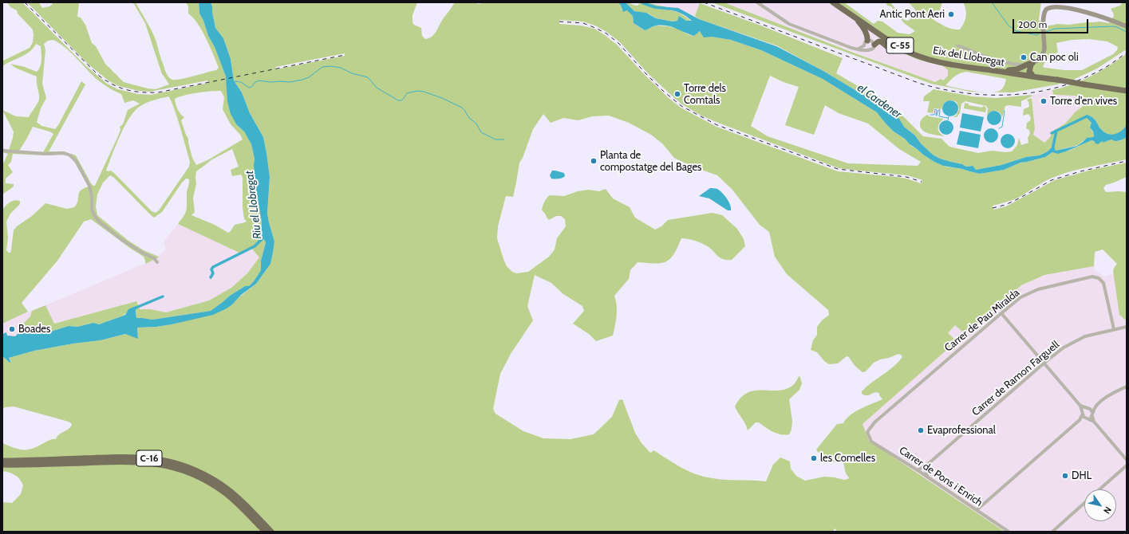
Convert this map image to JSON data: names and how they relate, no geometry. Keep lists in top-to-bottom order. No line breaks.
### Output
{"streets":{"highway":["C-55","Eix del Llobregat","C-16"],"street":["Carrer de Pau Miralda","Carrer de Ramon Farguell","Carrer de Pons i Enrich"]},"crossings":[["Carrer de Pau Miralda","Carrer de Ramon Farguell"],["Carrer de Pau Miralda","Carrer de Pons i Enrich"],["Carrer de Ramon Farguell","Carrer de Pons i Enrich"]],"water":["el Cardener","Riu el Llobregat"],"places":["Antic Pont Aeri","Can poc oli","Torre dels Comtals","Torre d'en vives","Planta de compostatge del Bages","Boades","Evaprofessional","les Comelles","DHL"],"scale_bar":"200 m","north":"bottom right"}
